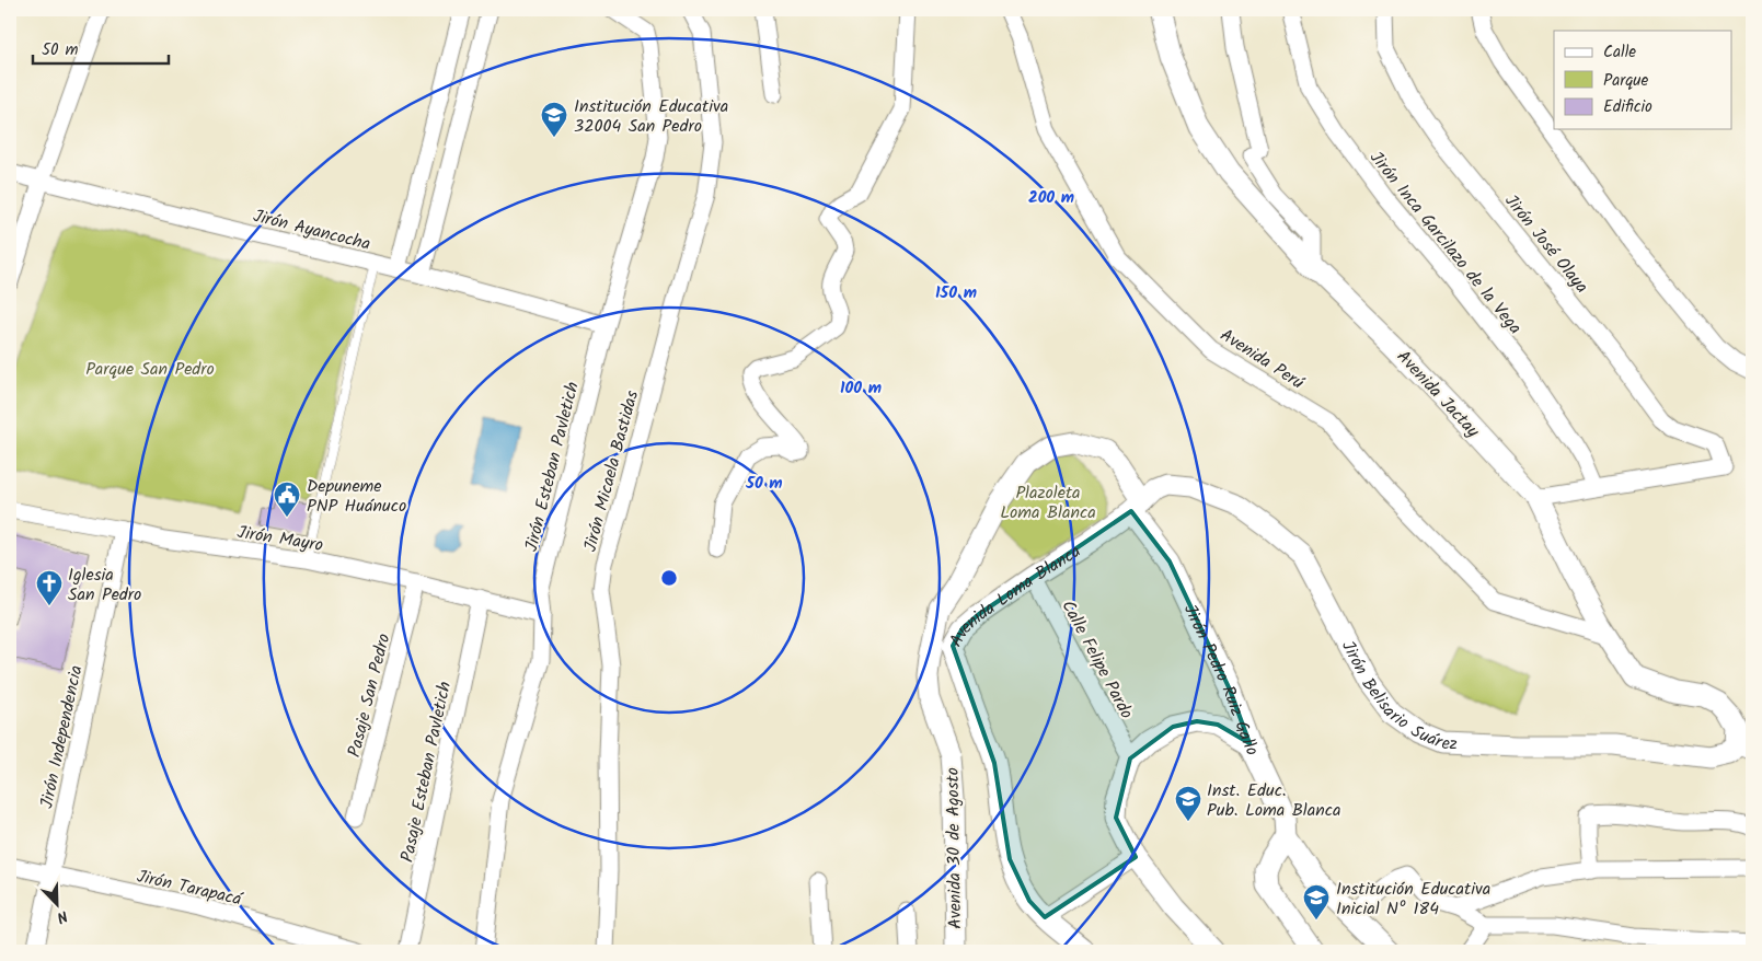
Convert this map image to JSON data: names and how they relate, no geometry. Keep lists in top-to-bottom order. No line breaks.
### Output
{"streets":{"street":["Jirón Ayancocha","Jirón Inca Garcilazo de la Vega","Jirón José Olaya","Avenida Perú","Avenida Jactay","Jirón Esteban Pavletich","Jirón Micaela Bastidas","Jirón Mayro","Avenida Loma Blanca","Calle Felipe Pardo","Jirón Pedro Ruiz Gallo","Jirón Belisario Suárez","Pasaje San Pedro","Jirón Independencia","Pasaje Esteban Pavletich","Avenida 30 de Agosto","Jirón Tarapacá"]},"crossings":[["Jirón Ayancocha","Jirón Esteban Pavletich"],["Jirón Inca Garcilazo de la Vega","Jirón José Olaya"],["Avenida Perú","Avenida Jactay"],["Avenida Jactay","Jirón Belisario Suárez"],["Jirón Esteban Pavletich","Jirón Mayro"],["Jirón Mayro","Pasaje San Pedro"],["Jirón Mayro","Jirón Independencia"],["Jirón Mayro","Pasaje Esteban Pavletich"],["Avenida Loma Blanca","Calle Felipe Pardo"],["Avenida Loma Blanca","Jirón Pedro Ruiz Gallo"],["Avenida Loma Blanca","Jirón Belisario Suárez"],["Avenida Loma Blanca","Avenida 30 de Agosto"],["Jirón Pedro Ruiz Gallo","Jirón Belisario Suárez"],["Jirón Pedro Ruiz Gallo","Avenida 30 de Agosto"],["Jirón Belisario Suárez","Avenida 30 de Agosto"],["Jirón Independencia","Jirón Tarapacá"]],"parks":["Parque San Pedro","Plazoleta Loma Blanca"],"places":{"school or university":["Institución Educativa 32004 San Pedro","Inst. Educ. Pub. Loma Blanca","Institución Educativa Inicial Nº 184"],"public building":["Depuneme PNP Huánuco"],"church":["Iglesia San Pedro"]},"legend":["Calle","Parque","Edificio"],"scale_bar":"50 m","north":"bottom right","rings":["200 m","150 m","100 m","50 m"]}
